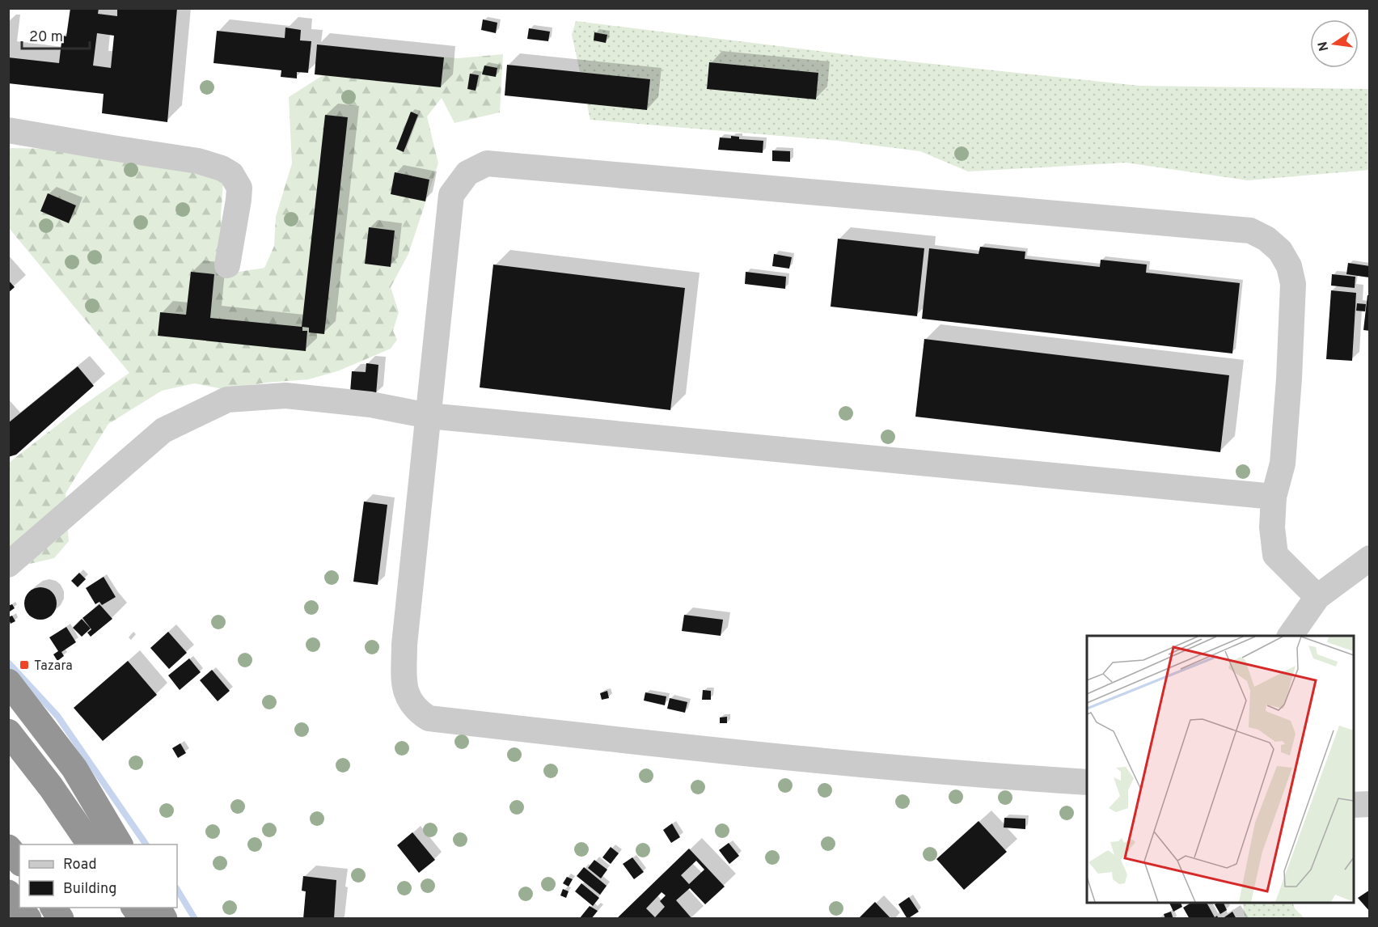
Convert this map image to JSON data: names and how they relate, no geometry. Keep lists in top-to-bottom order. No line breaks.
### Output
{"places":{"transit":["Tazara"]},"legend":["Road","Building"],"scale_bar":"20 m","north":"left"}
